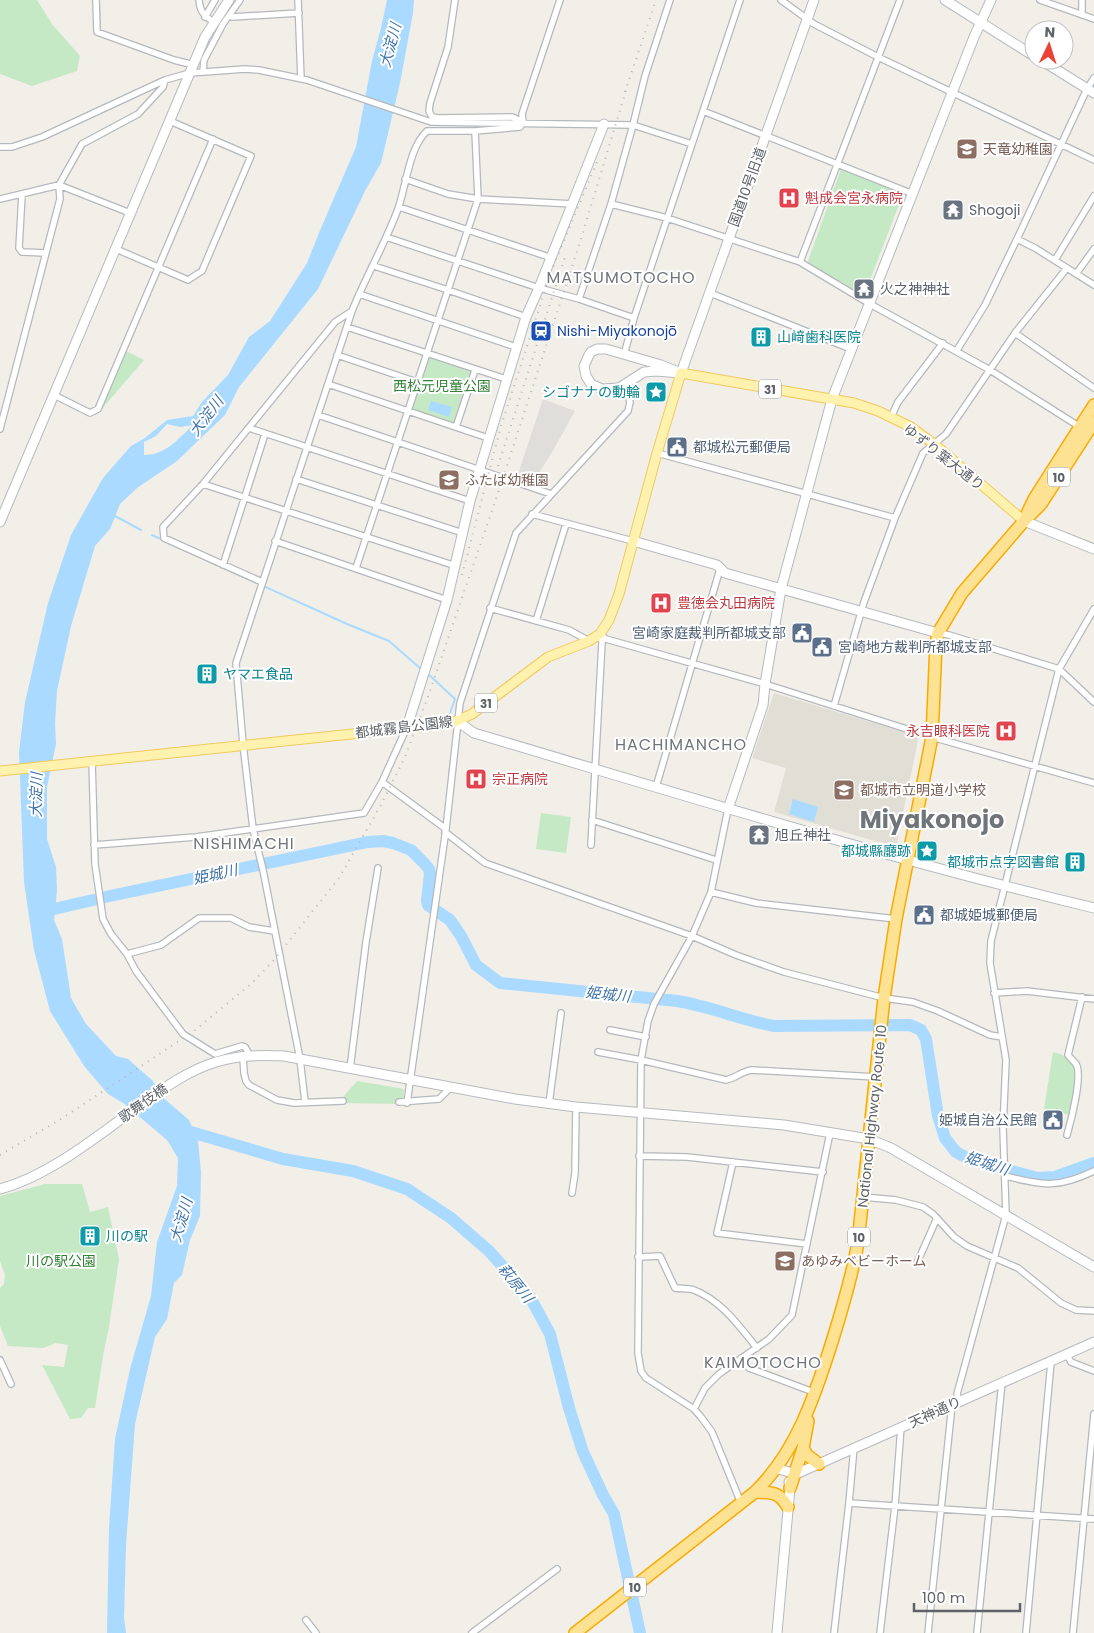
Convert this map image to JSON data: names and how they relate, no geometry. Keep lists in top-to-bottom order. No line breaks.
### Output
{"streets":{"highway":["10","National Highway Route 10"],"main road":["31","ゆずり葉大通り","都城霧島公園線"],"street":["国道10号旧道","歌舞伎橋","天神通り"]},"crossings":[["国道10号旧道","ゆずり葉大通り"],["国道10号旧道","都城霧島公園線"],["ゆずり葉大通り","都城霧島公園線"],["ゆずり葉大通り","National Highway Route 10"],["歌舞伎橋","National Highway Route 10"]],"districts":["MATSUMOTOCHO","HACHIMANCHO","Miyakonojo","NISHIMACHI","KAIMOTOCHO"],"water":["大淀川","姫城川","萩原川"],"parks":["西松元児童公園","川の駅公園"],"places":{"school or university":["天竜幼稚園","ふたば幼稚園","都城市立明道小学校","あゆみベビーホーム"],"hospital":["魁成会宮永病院","豊徳会丸田病院","永吉眼科医院","宗正病院"],"temple":["Shogoji","火之神神社","旭丘神社"],"station":["Nishi-Miyakonojō"],"building":["山﨑歯科医院","ヤマエ食品","都城市点字図書館","川の駅"],"place":["シゴナナの動輪","都城縣廳跡"],"public building":["都城松元郵便局","宮崎家庭裁判所都城支部","宮崎地方裁判所都城支部","都城姫城郵便局","姫城自治公民館"]},"scale_bar":"100 m","north":"top"}
